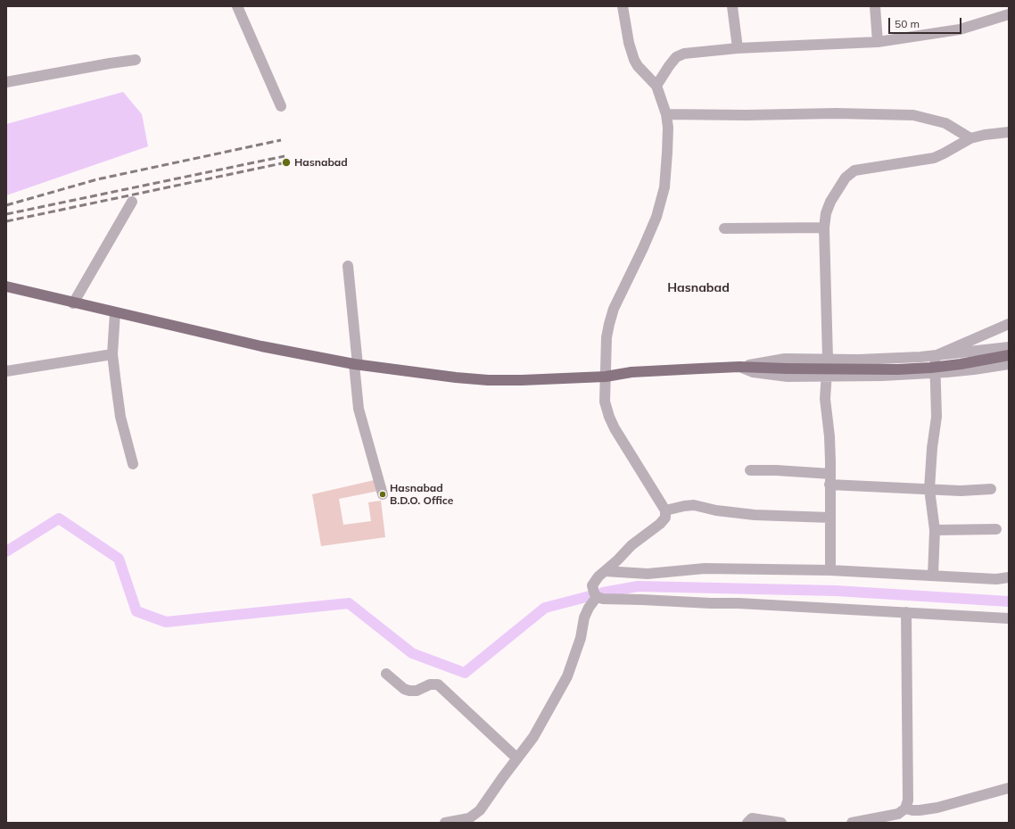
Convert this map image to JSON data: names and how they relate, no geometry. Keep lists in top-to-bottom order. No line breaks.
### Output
{"districts":["Hasnabad"],"places":["Hasnabad","Hasnabad B.D.O. Office"],"scale_bar":"50 m"}
